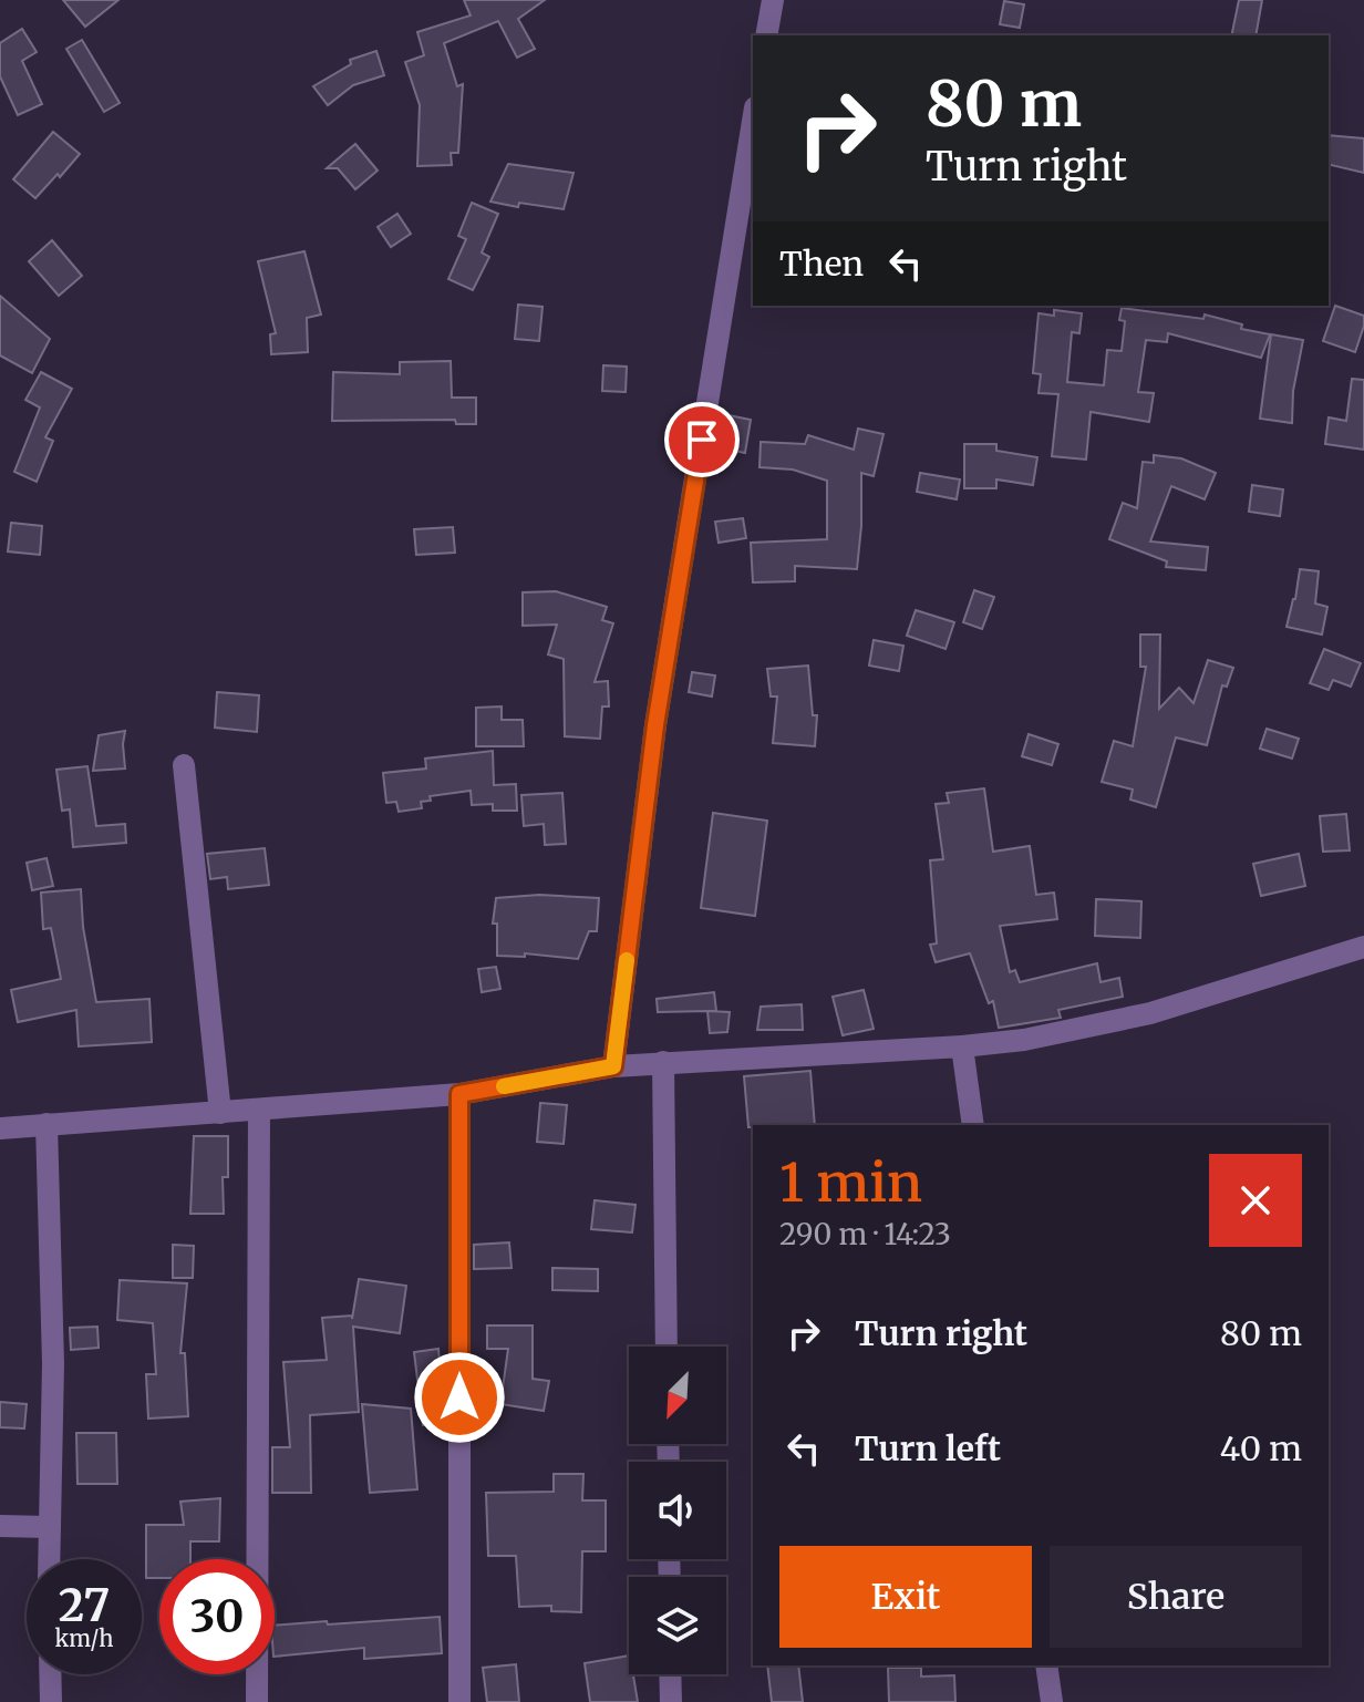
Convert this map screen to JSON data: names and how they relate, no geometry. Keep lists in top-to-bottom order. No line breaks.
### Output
{"north":"bottom left","page":{"turn":["80 m","Turn right"],"then":"Then","heading":["1 min","290 m · 14:23"],"list":[{"name":"Turn right","value":"80 m"},{"name":"Turn left","value":"40 m"}],"buttons":["Exit","Share"],"speed":"27 km/h","limit":"30"}}
